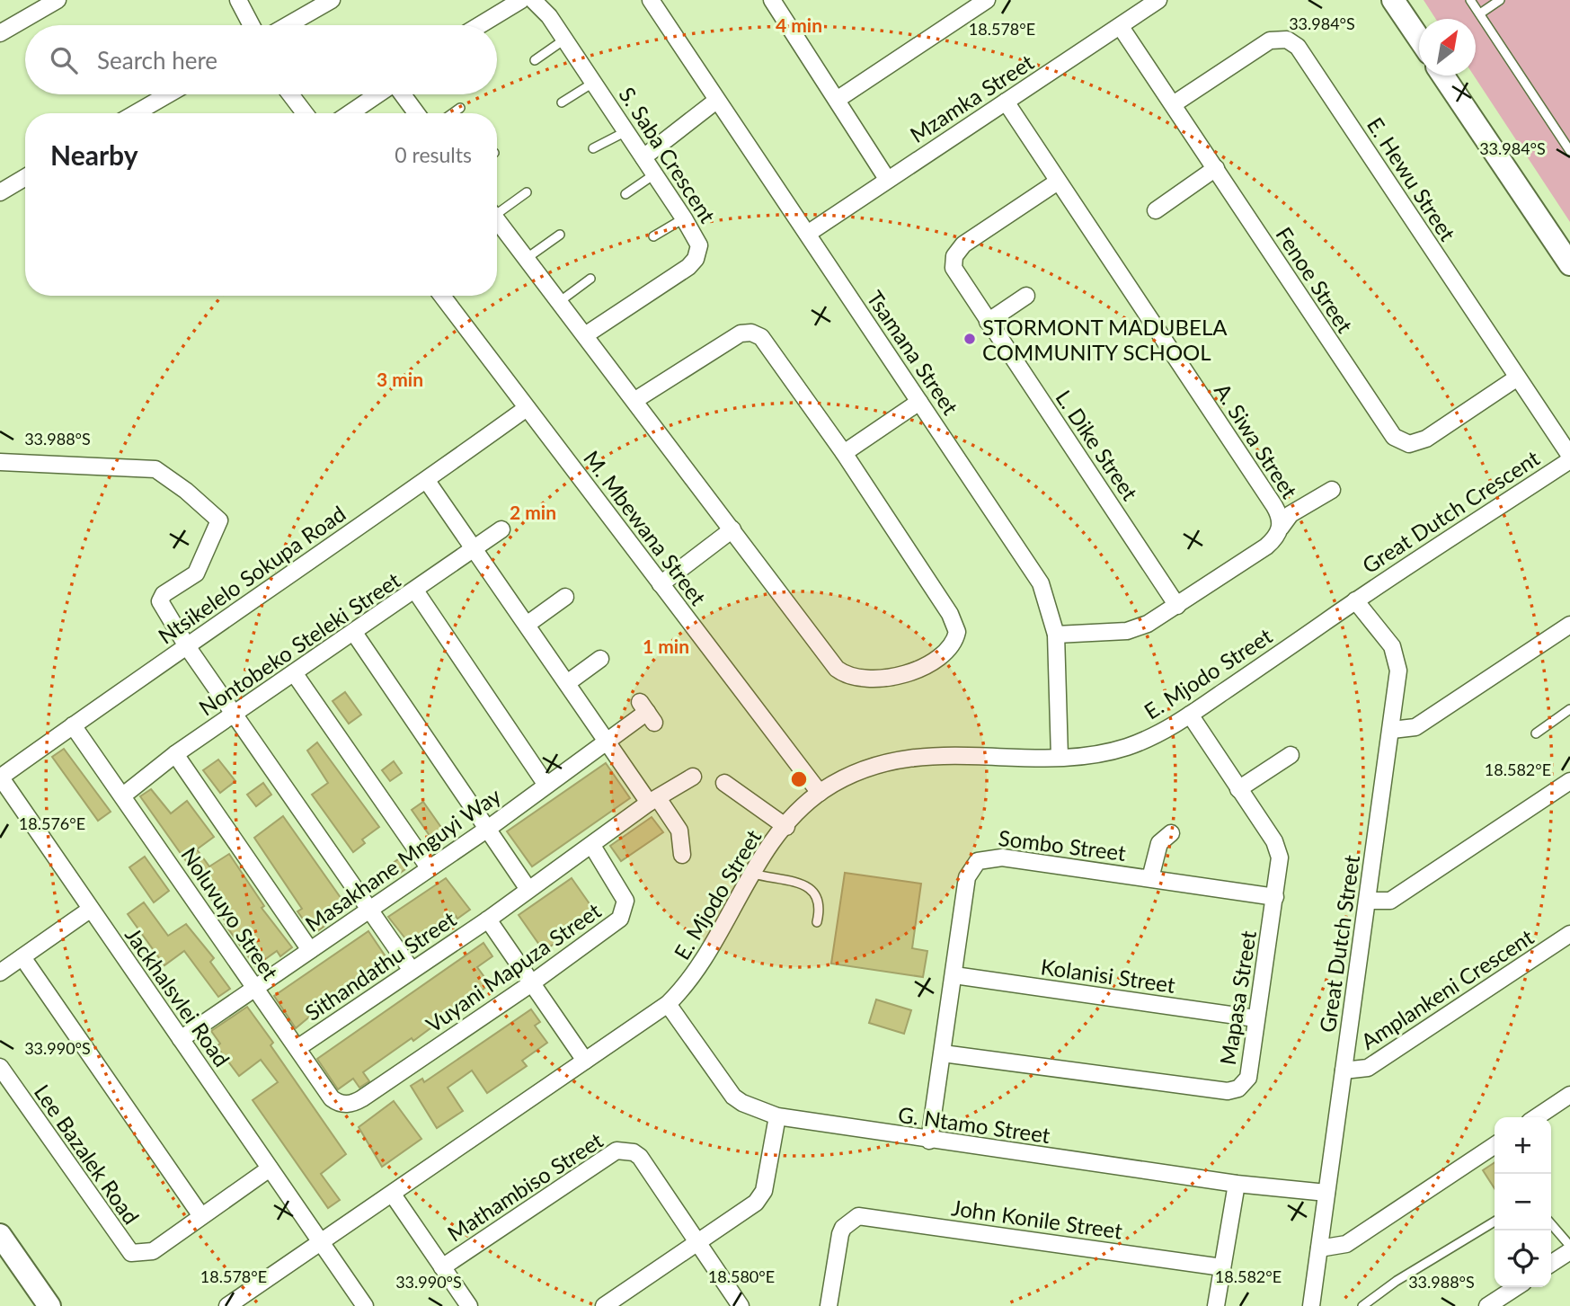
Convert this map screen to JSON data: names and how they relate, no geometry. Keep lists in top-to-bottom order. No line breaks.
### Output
{"streets":{"street":["Mzamka Street","S. Saba Crescent","E. Hewu Street","Fenoe Street","Tsamana Street","A. Siwa Street","L. Dike Street","Great Dutch Crescent","M. Mbewana Street","Ntsikelelo Sokupa Road","Nontobeko Steleki Street","E. Mjodo Street","Sombo Street","Masakhane Mnguyi Way","Noluvuyo Street","Great Dutch Street","Sithandathu Street","Vuyani Mapuza Street","Kolanisi Street","Amplankeni Crescent","Jackhalsvlei Road","Mapasa Street","G. Ntamo Street","Lee Bazalek Road","Mathambiso Street","John Konile Street"]},"crossings":[["Mzamka Street","Fenoe Street"],["Mzamka Street","Tsamana Street"],["Mzamka Street","A. Siwa Street"],["E. Hewu Street","Fenoe Street"],["E. Hewu Street","Great Dutch Crescent"],["Tsamana Street","A. Siwa Street"],["Tsamana Street","E. Mjodo Street"],["A. Siwa Street","L. Dike Street"],["Great Dutch Crescent","E. Mjodo Street"],["Great Dutch Crescent","Great Dutch Street"],["M. Mbewana Street","Ntsikelelo Sokupa Road"],["M. Mbewana Street","E. Mjodo Street"],["Ntsikelelo Sokupa Road","Noluvuyo Street"],["Ntsikelelo Sokupa Road","Jackhalsvlei Road"],["Nontobeko Steleki Street","Noluvuyo Street"],["E. Mjodo Street","Great Dutch Street"],["E. Mjodo Street","Jackhalsvlei Road"],["E. Mjodo Street","Mapasa Street"],["E. Mjodo Street","G. Ntamo Street"],["Sombo Street","Kolanisi Street"],["Sombo Street","Mapasa Street"],["Sombo Street","G. Ntamo Street"],["Masakhane Mnguyi Way","Noluvuyo Street"],["Masakhane Mnguyi Way","Jackhalsvlei Road"],["Noluvuyo Street","Sithandathu Street"],["Noluvuyo Street","Vuyani Mapuza Street"],["Great Dutch Street","Amplankeni Crescent"],["Great Dutch Street","G. Ntamo Street"],["Sithandathu Street","Vuyani Mapuza Street"],["Kolanisi Street","Mapasa Street"],["Jackhalsvlei Road","Lee Bazalek Road"]],"places":["STORMONT MADUBELA COMMUNITY SCHOOL"],"north":"top right","page":{"search":"Search here","heading":["Nearby","0 results"],"map_buttons":["+","−"]},"coordinates":["33.984°S","18.578°E","33.988°S","18.582°E","18.576°E","33.990°S","18.580°E"],"rings":["4 min","3 min","2 min","1 min"]}
